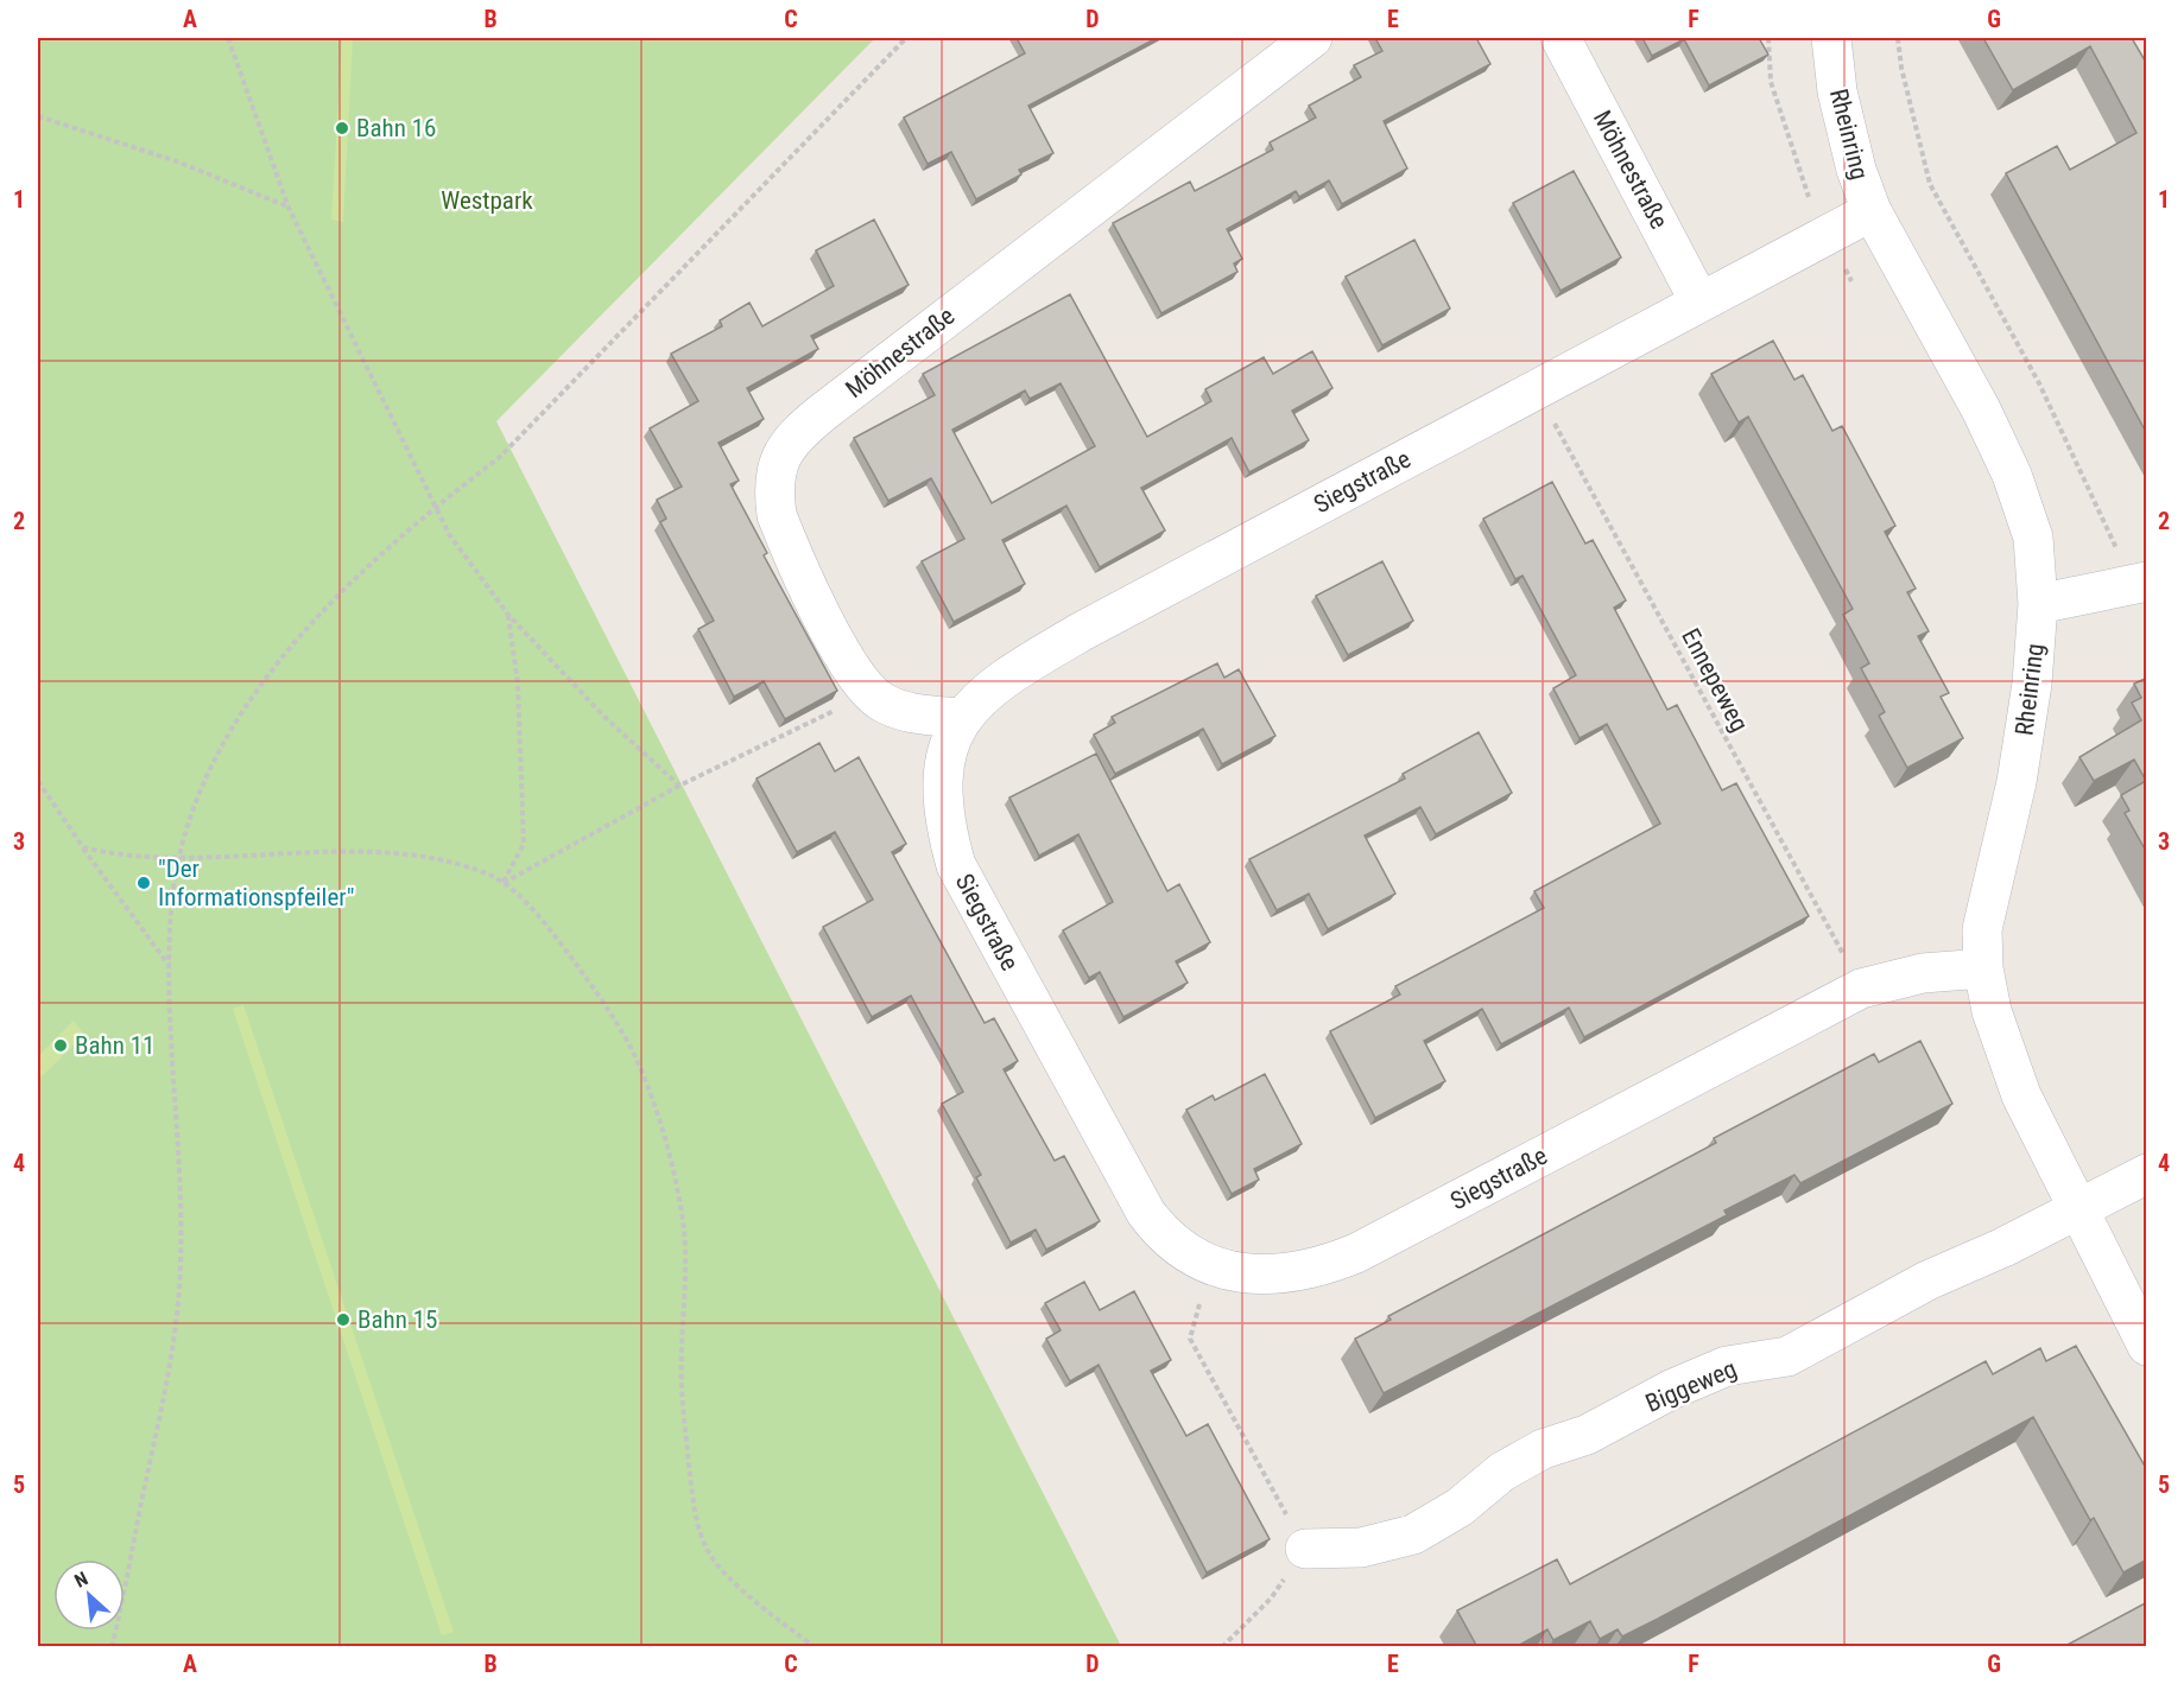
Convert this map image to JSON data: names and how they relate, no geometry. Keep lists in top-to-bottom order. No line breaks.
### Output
{"streets":{"street":["Rheinring","Möhnestraße","Siegstraße","Biggeweg"],"path":["Ennepeweg"]},"crossings":[["Rheinring","Siegstraße"],["Rheinring","Biggeweg"],["Möhnestraße","Siegstraße"],["Siegstraße","Ennepeweg"]],"parks":["Westpark"],"places":["Bahn 16","\"Der Informationspfeiler\"","Bahn 11","Bahn 15"],"north":"top left","grid":{"columns":["A","B","C","D","E","F","G"],"rows":["1","2","3","4","5"]}}
